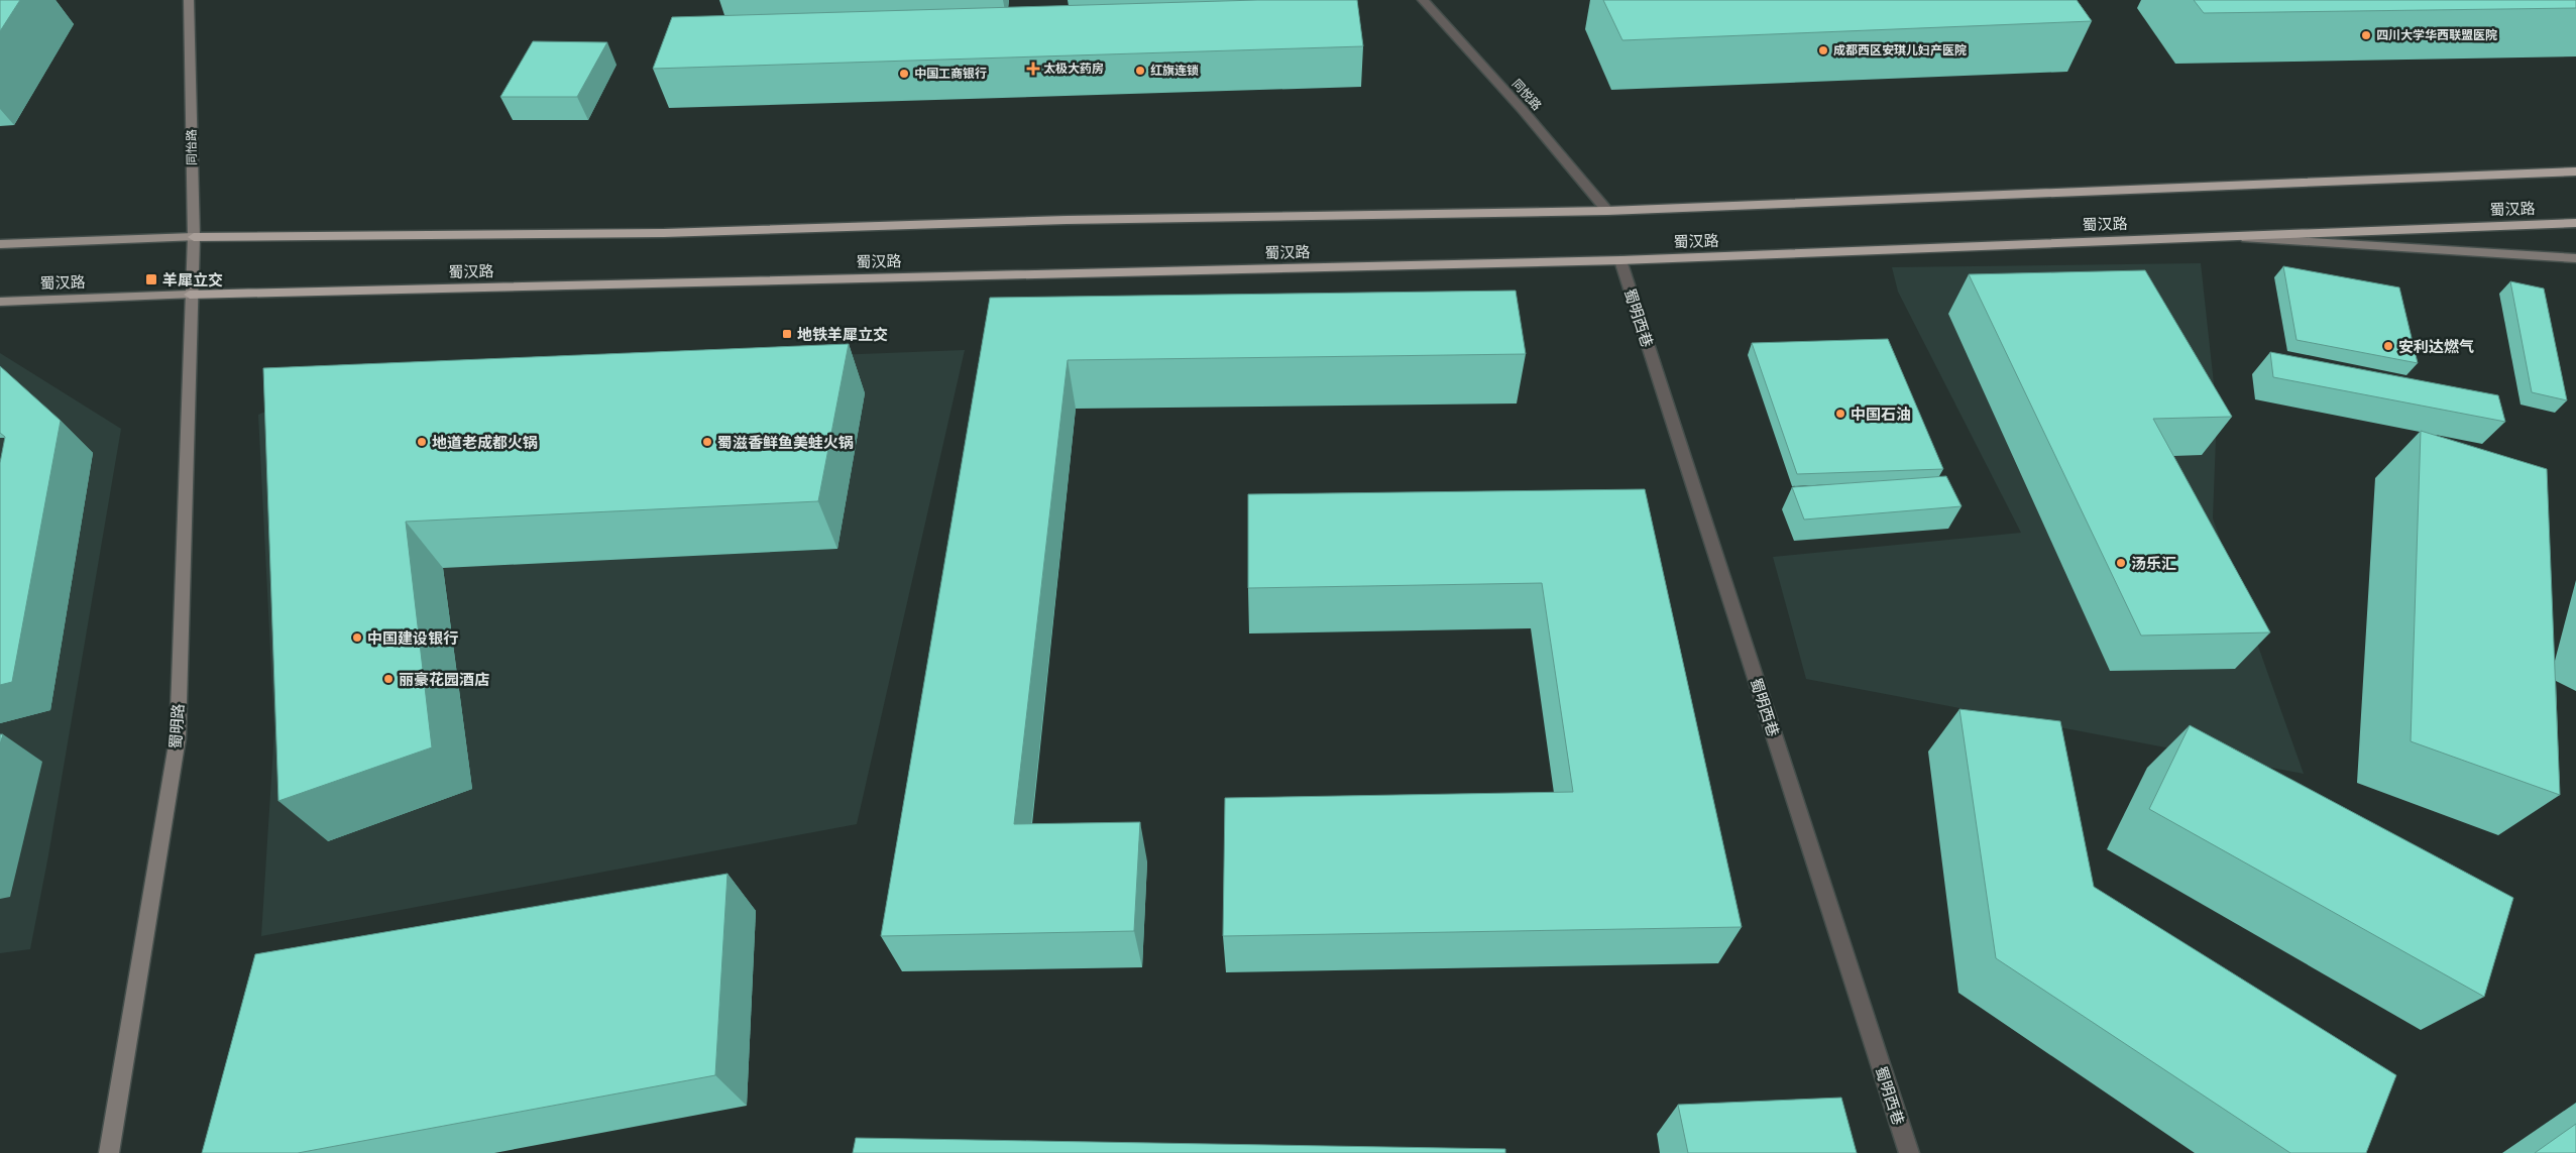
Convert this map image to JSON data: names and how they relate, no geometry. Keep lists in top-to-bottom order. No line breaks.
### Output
{"streets":{"highway":["蜀汉路"],"street":["同悦路","同怡路","蜀明西巷","蜀明路"]},"crossings":[["同怡路","蜀汉路"],["同怡路","蜀明路"],["蜀汉路","蜀明西巷"],["蜀汉路","蜀明路"]],"places":{"other":["四川大学华西联盟医院","成都西区安琪儿妇产医院","红旗连锁","中国工商银行","安利达燃气","中国石油","地道老成都火锅","蜀滋香鲜鱼美蛙火锅","汤乐汇","中国建设银行","丽豪花园酒店"],"health":["太极大药房"],"transit":["羊犀立交","地铁羊犀立交"]}}
